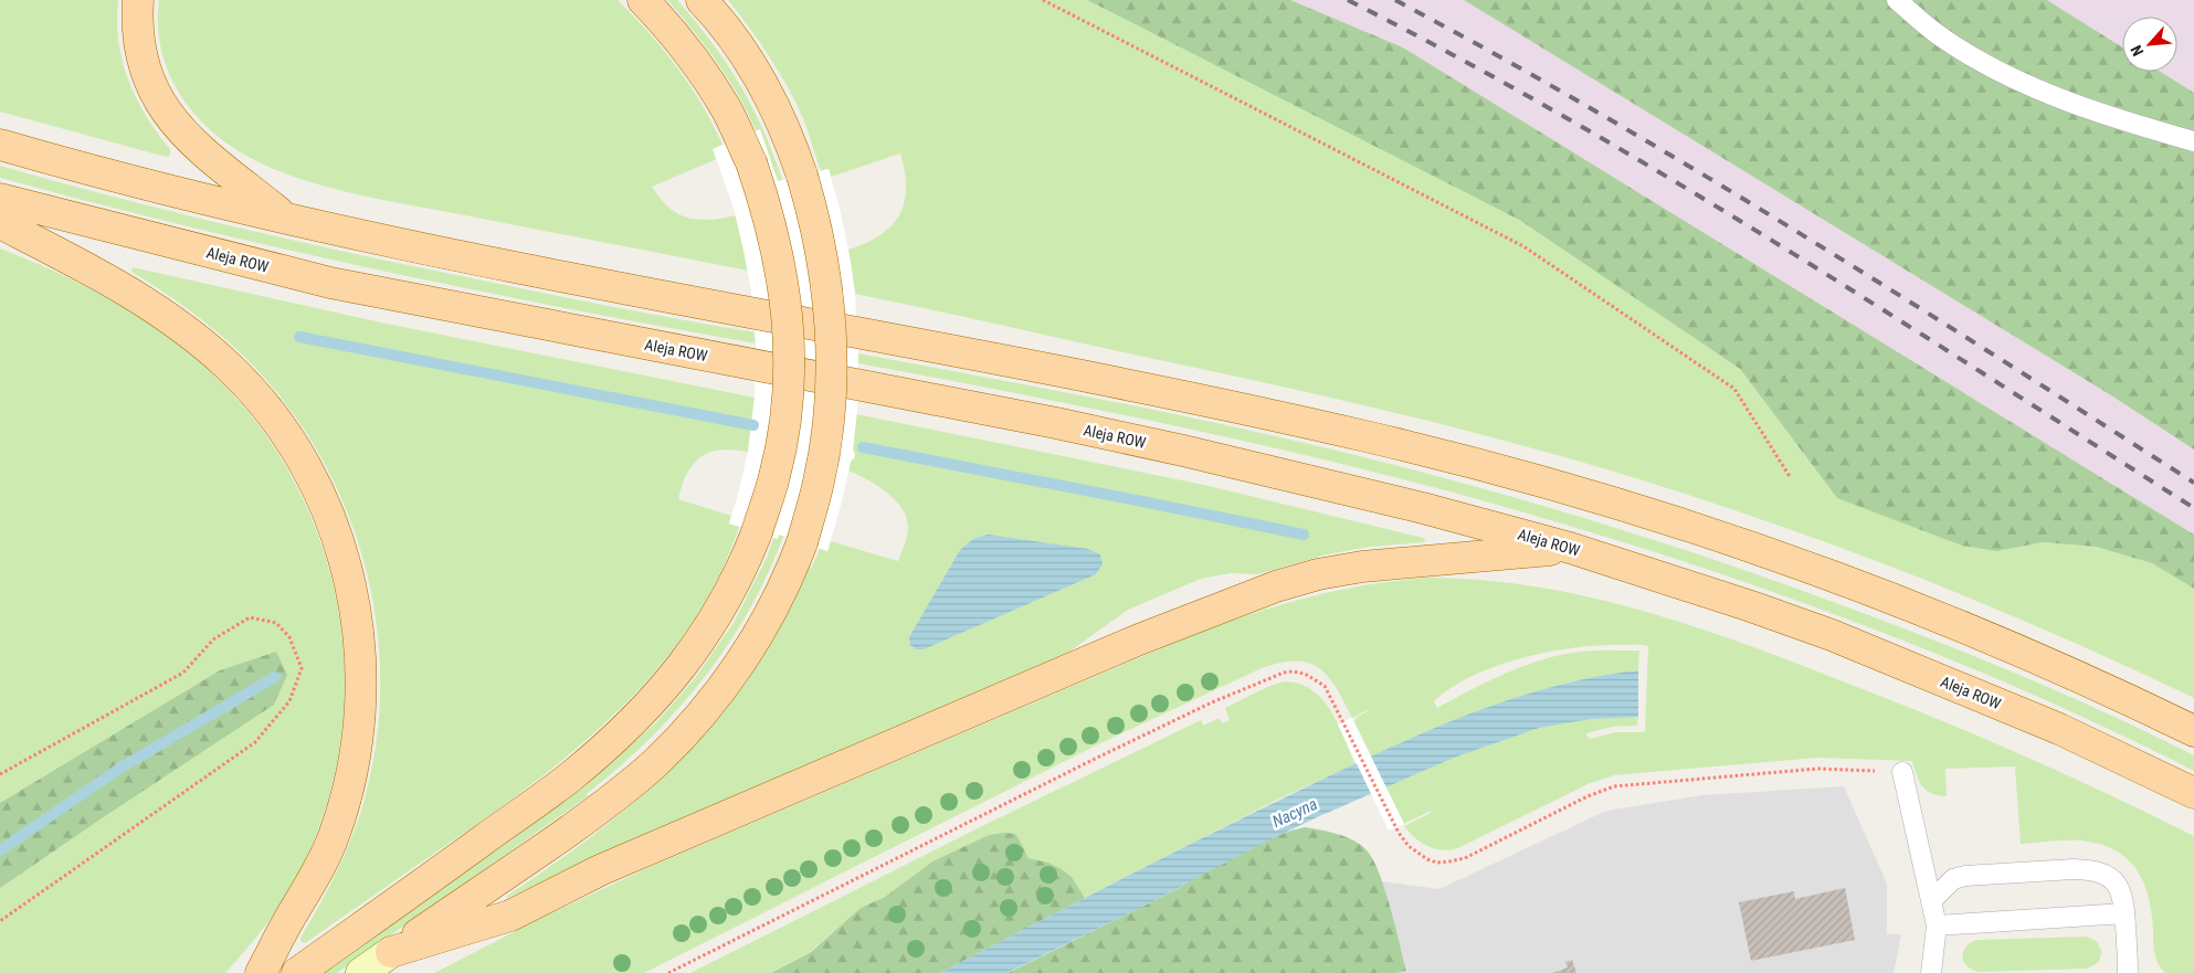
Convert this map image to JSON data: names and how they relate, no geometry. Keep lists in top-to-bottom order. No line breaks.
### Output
{"streets":{"main road":["Aleja ROW"]},"water":["Nacyna"],"north":"bottom left"}
